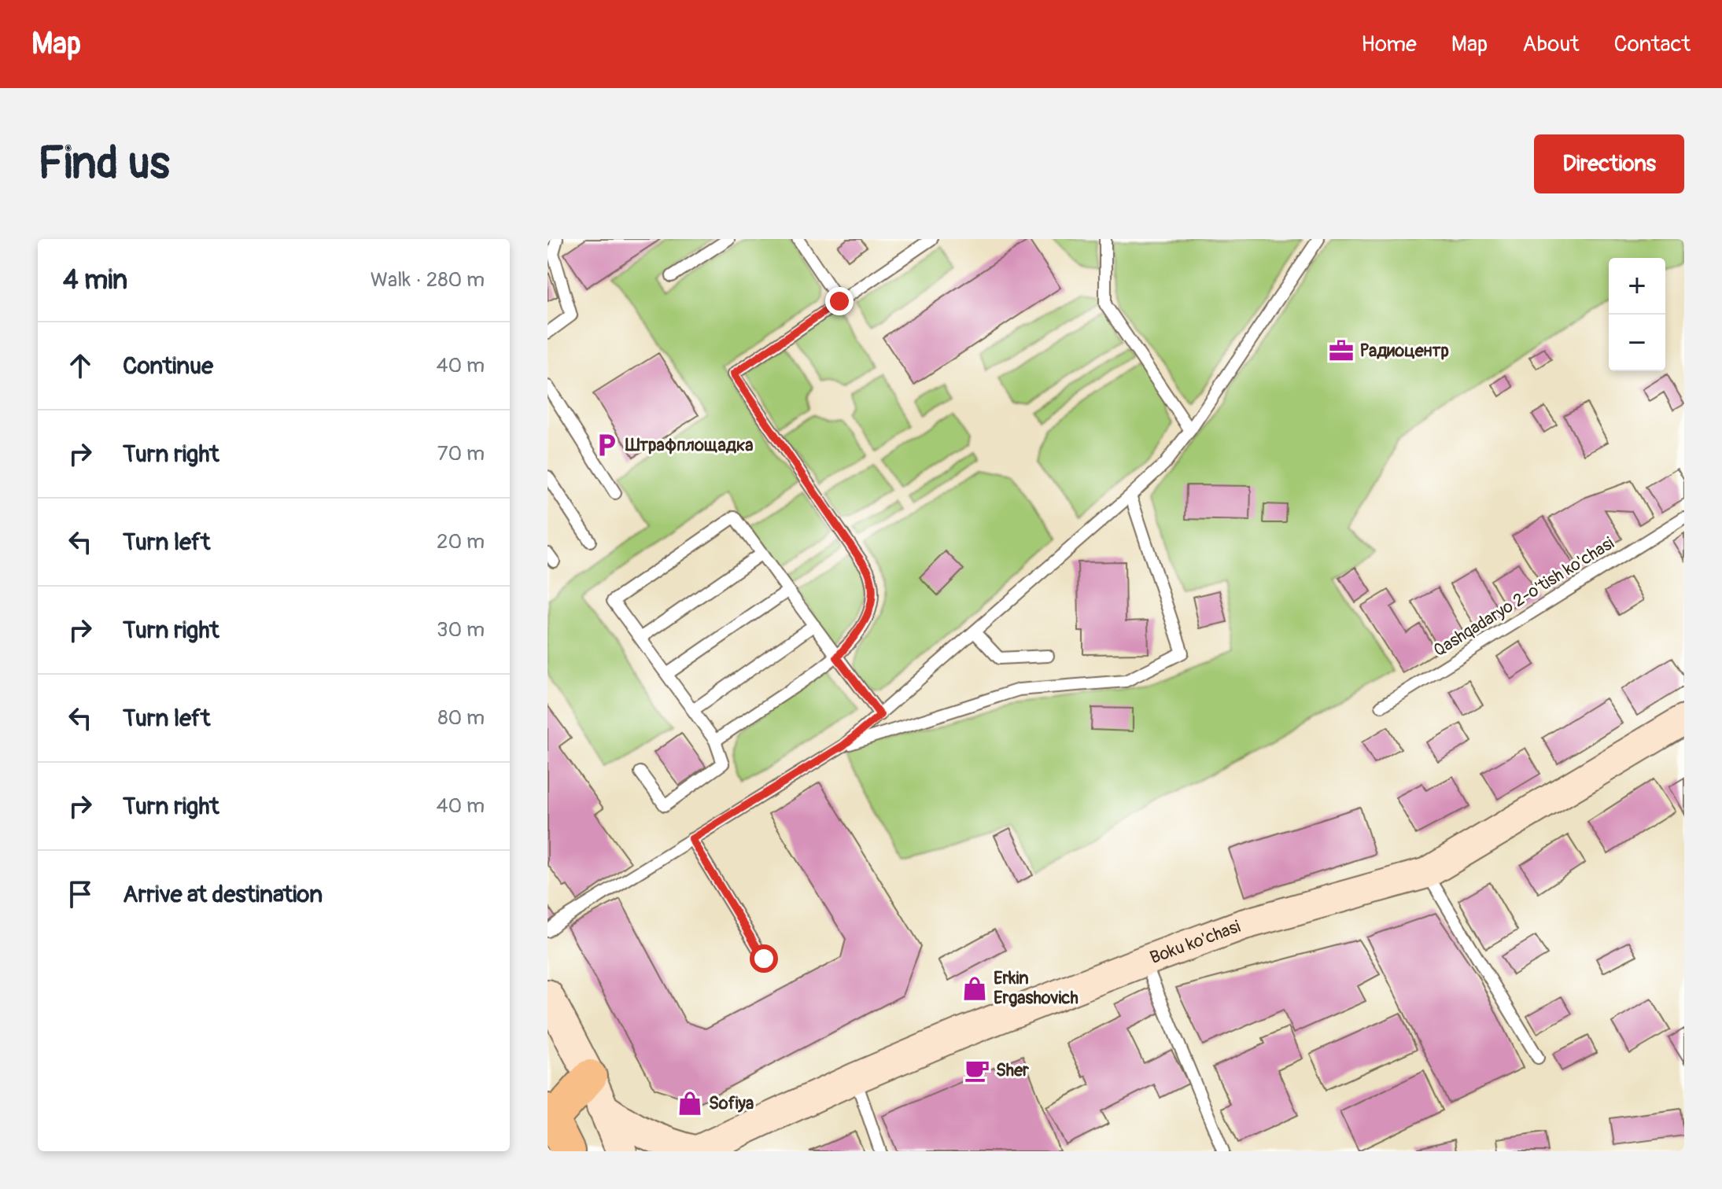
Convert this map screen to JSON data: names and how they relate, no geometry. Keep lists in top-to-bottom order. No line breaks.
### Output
{"streets":{"street":["Boku ko'chasi"],"lane":["Qashqadaryo 2-o'tish ko'chasi"]},"places":{"office":["Радиоцентр"],"parking":["Штрафплощадка"],"shop":["Erkin Ergashovich","Sofiya"],"cafe":["Sher"]},"page":{"header":"Map","nav":["Home","Map","About","Contact"],"buttons":"Directions","title":"Find us","heading":["4 min","Walk · 280 m"],"map_buttons":["+","−"],"list":[["Continue","40 m"],["Turn right","70 m"],["Turn left","20 m"],["Turn right","30 m"],["Turn left","80 m"],["Turn right","40 m"],"Arrive at destination"]}}
